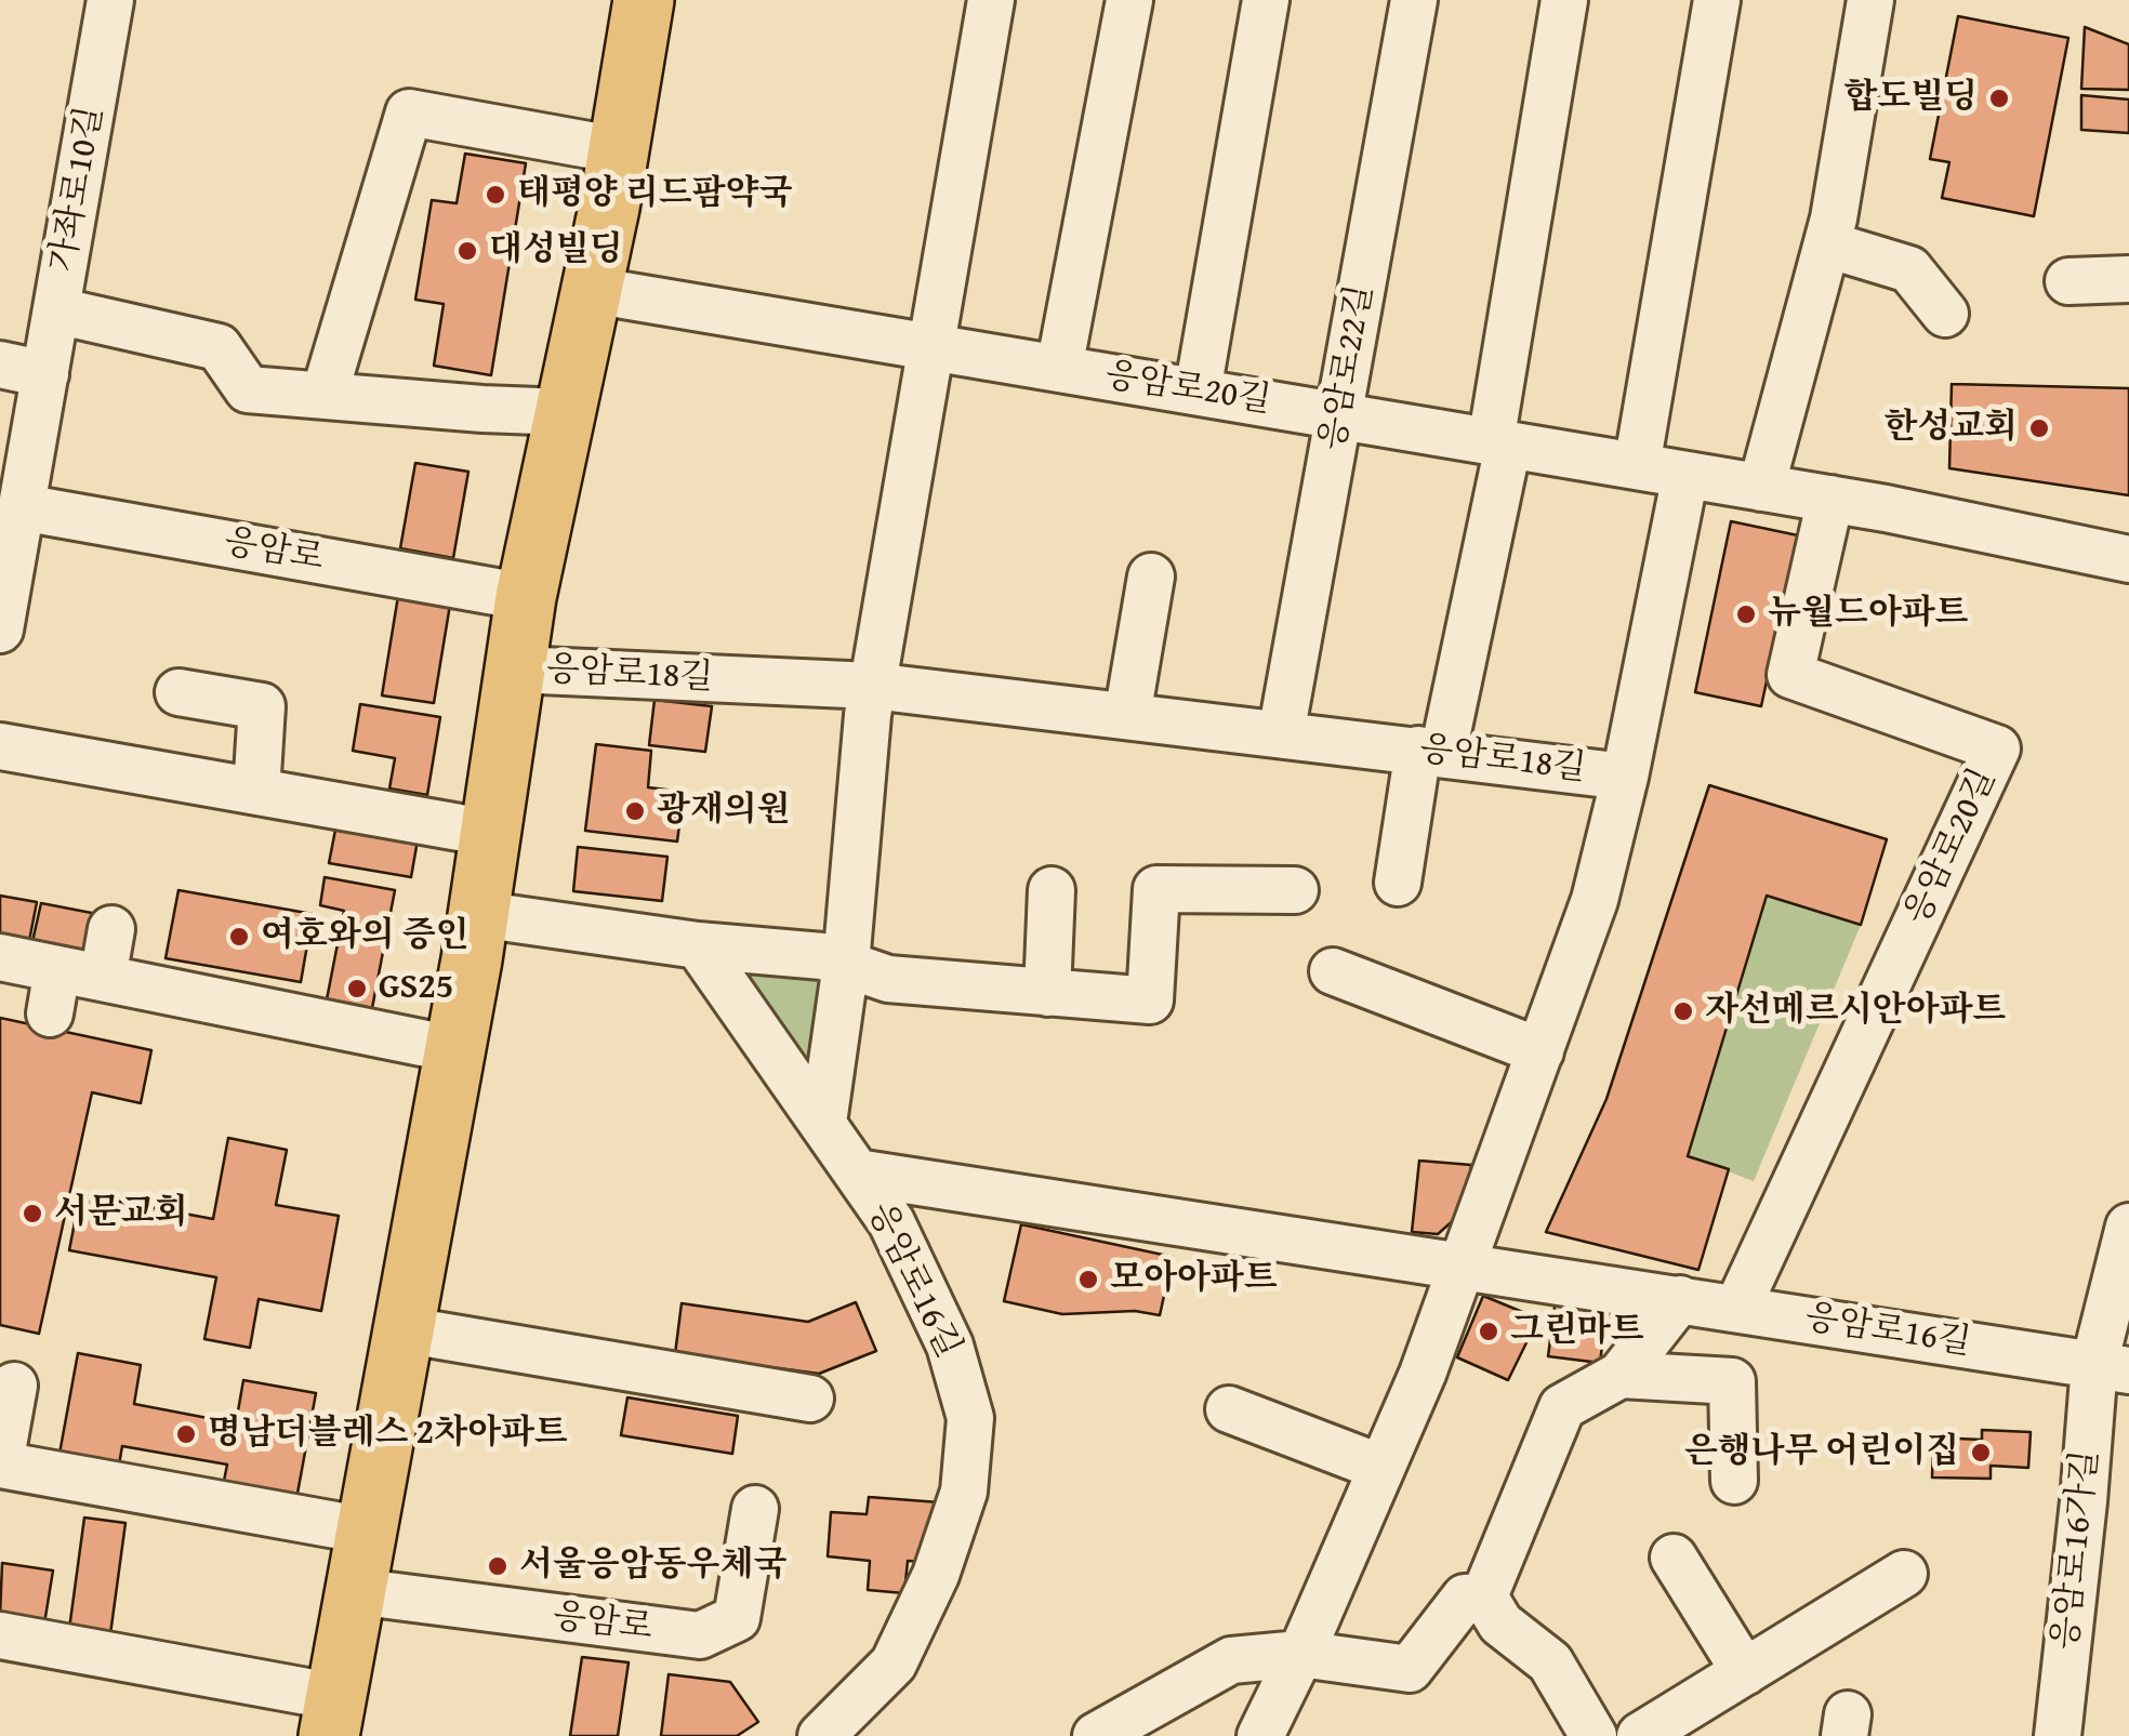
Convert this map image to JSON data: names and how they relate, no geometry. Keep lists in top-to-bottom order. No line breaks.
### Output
{"streets":{"street":["가좌로10길","응암로22길","응암로20길","응암로","응암로18길","응암로16길","응암로16가길"]},"crossings":[["가좌로10길","응암로"],["응암로22길","응암로20길"],["응암로22길","응암로18길"],["응암로20길","응암로16길"],["응암로18길","응암로16길"],["응암로16길","응암로16가길"]],"places":["합도빌딩","태평양 리드팜약국","대성빌딩","한성교회","뉴월드아파트","광재의원","여호와의 증인","GS25","자선메르시안아파트","서문교회","모아아파트","그린마트","명남더블레스 2차아파트","은행나무 어린이집","서울응암동우체국"]}
